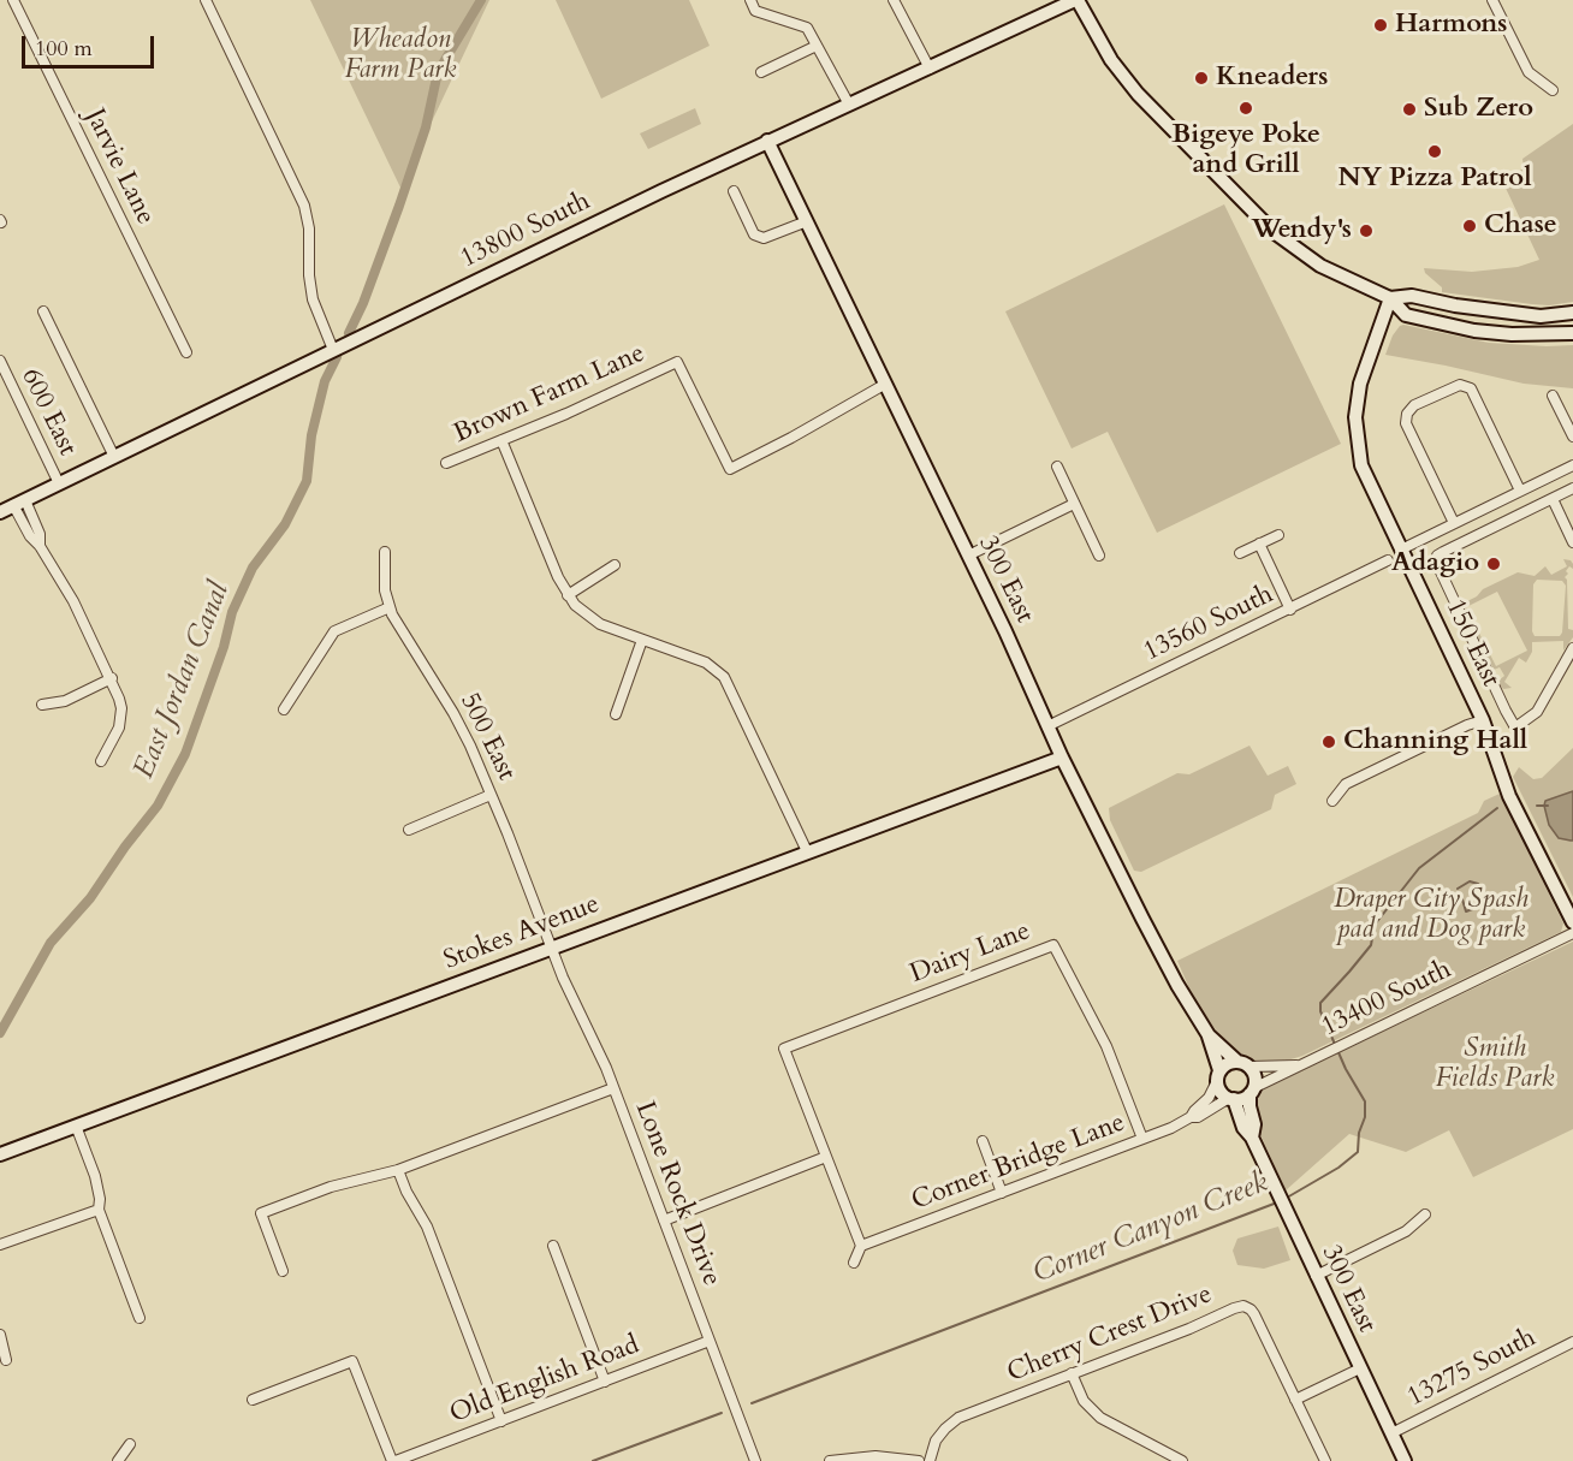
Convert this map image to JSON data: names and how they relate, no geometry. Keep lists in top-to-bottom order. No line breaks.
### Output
{"streets":{"main road":["13800 South","300 East","150 East","Stokes Avenue"],"street":["Jarvie Lane","Brown Farm Lane","600 East","13560 South","500 East","Dairy Lane","13400 South","Corner Bridge Lane","Lone Rock Drive","Cherry Crest Drive","13275 South","Old English Road"]},"crossings":[["13800 South","600 East"],["13800 South","300 East"],["Brown Farm Lane","300 East"],["300 East","13560 South"],["300 East","Stokes Avenue"],["300 East","13400 South"],["300 East","Corner Bridge Lane"],["300 East","13275 South"],["500 East","Stokes Avenue"],["500 East","Lone Rock Drive"],["Stokes Avenue","Lone Rock Drive"],["Dairy Lane","Corner Bridge Lane"],["13400 South","Corner Bridge Lane"],["Lone Rock Drive","Old English Road"]],"water":["East Jordan Canal","Corner Canyon Creek"],"parks":["Wheadon Farm Park","Draper City Spash pad and Dog park","Smith Fields Park"],"places":["Harmons","Kneaders","Bigeye Poke and Grill","Sub Zero","NY Pizza Patrol","Chase","Wendy's","Adagio","Channing Hall"],"scale_bar":"100 m"}
